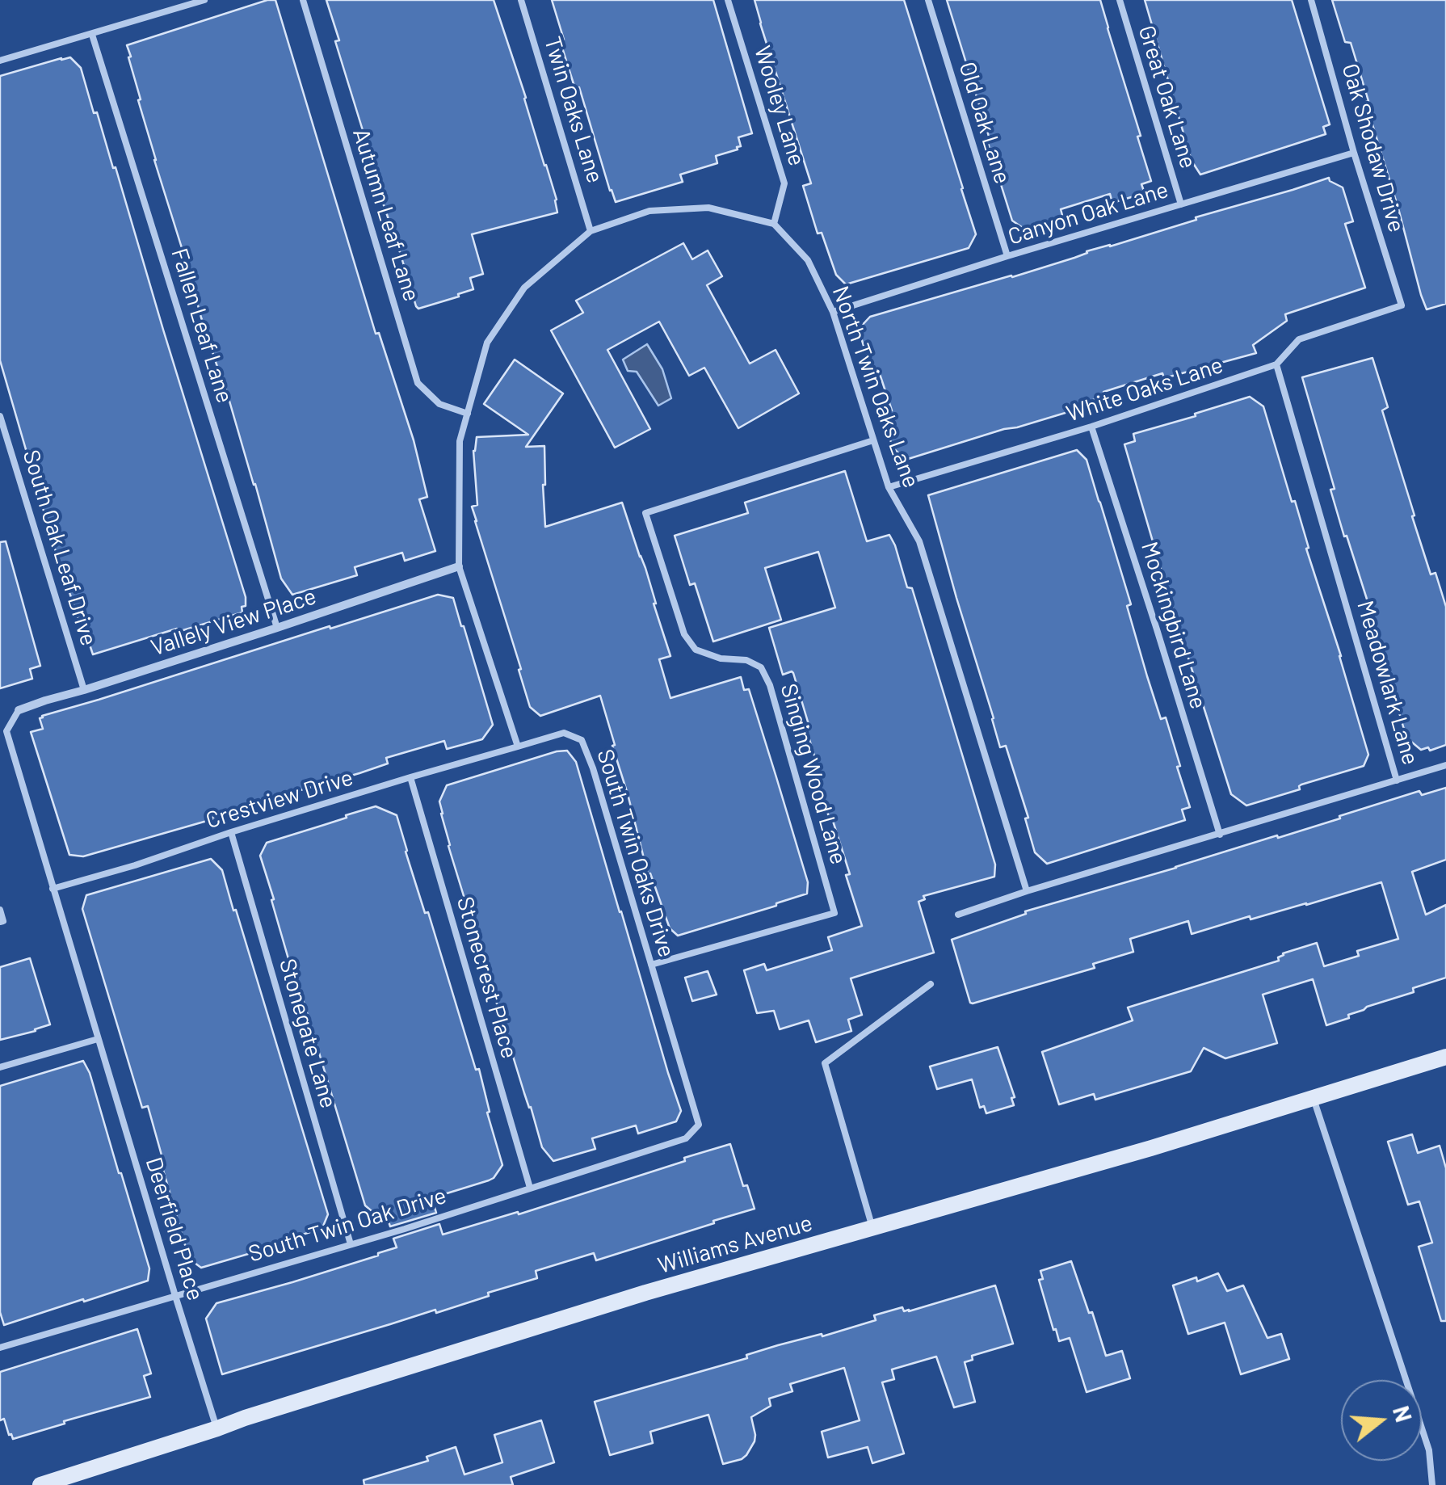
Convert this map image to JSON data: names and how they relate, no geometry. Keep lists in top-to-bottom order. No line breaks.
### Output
{"streets":{"street":["Vallely View Place","Williams Avenue"],"lane":["Great Oak Lane","Wooley Lane","Twin Oaks Lane","Old Oak Lane","Oak Shodaw Drive","Canyon Oak Lane","Autumn Leaf Lane","Fallen Leaf Lane","North Twin Oaks Lane","White Oaks Lane","South Oak Leaf Drive","Mockingbird Lane","Meadowlark Lane","Singing Wood Lane","Crestview Drive","South Twin Oaks Drive","Stonecrest Place","Stonegate Lane","South Twin Oak Drive","Deerfield Place"]},"crossings":[["Great Oak Lane","Canyon Oak Lane"],["Wooley Lane","North Twin Oaks Lane"],["Old Oak Lane","Canyon Oak Lane"],["Oak Shodaw Drive","Canyon Oak Lane"],["Oak Shodaw Drive","White Oaks Lane"],["Canyon Oak Lane","North Twin Oaks Lane"],["Fallen Leaf Lane","Vallely View Place"],["North Twin Oaks Lane","White Oaks Lane"],["North Twin Oaks Lane","Singing Wood Lane"],["White Oaks Lane","Mockingbird Lane"],["White Oaks Lane","Meadowlark Lane"],["South Oak Leaf Drive","Vallely View Place"],["Vallely View Place","Deerfield Place"],["Singing Wood Lane","South Twin Oaks Drive"],["Crestview Drive","South Twin Oaks Drive"],["Crestview Drive","Stonecrest Place"],["Crestview Drive","Stonegate Lane"],["Crestview Drive","Deerfield Place"],["South Twin Oaks Drive","South Twin Oak Drive"],["Stonecrest Place","South Twin Oak Drive"],["Stonegate Lane","South Twin Oak Drive"],["South Twin Oak Drive","Deerfield Place"],["Deerfield Place","Williams Avenue"]],"north":"right"}
